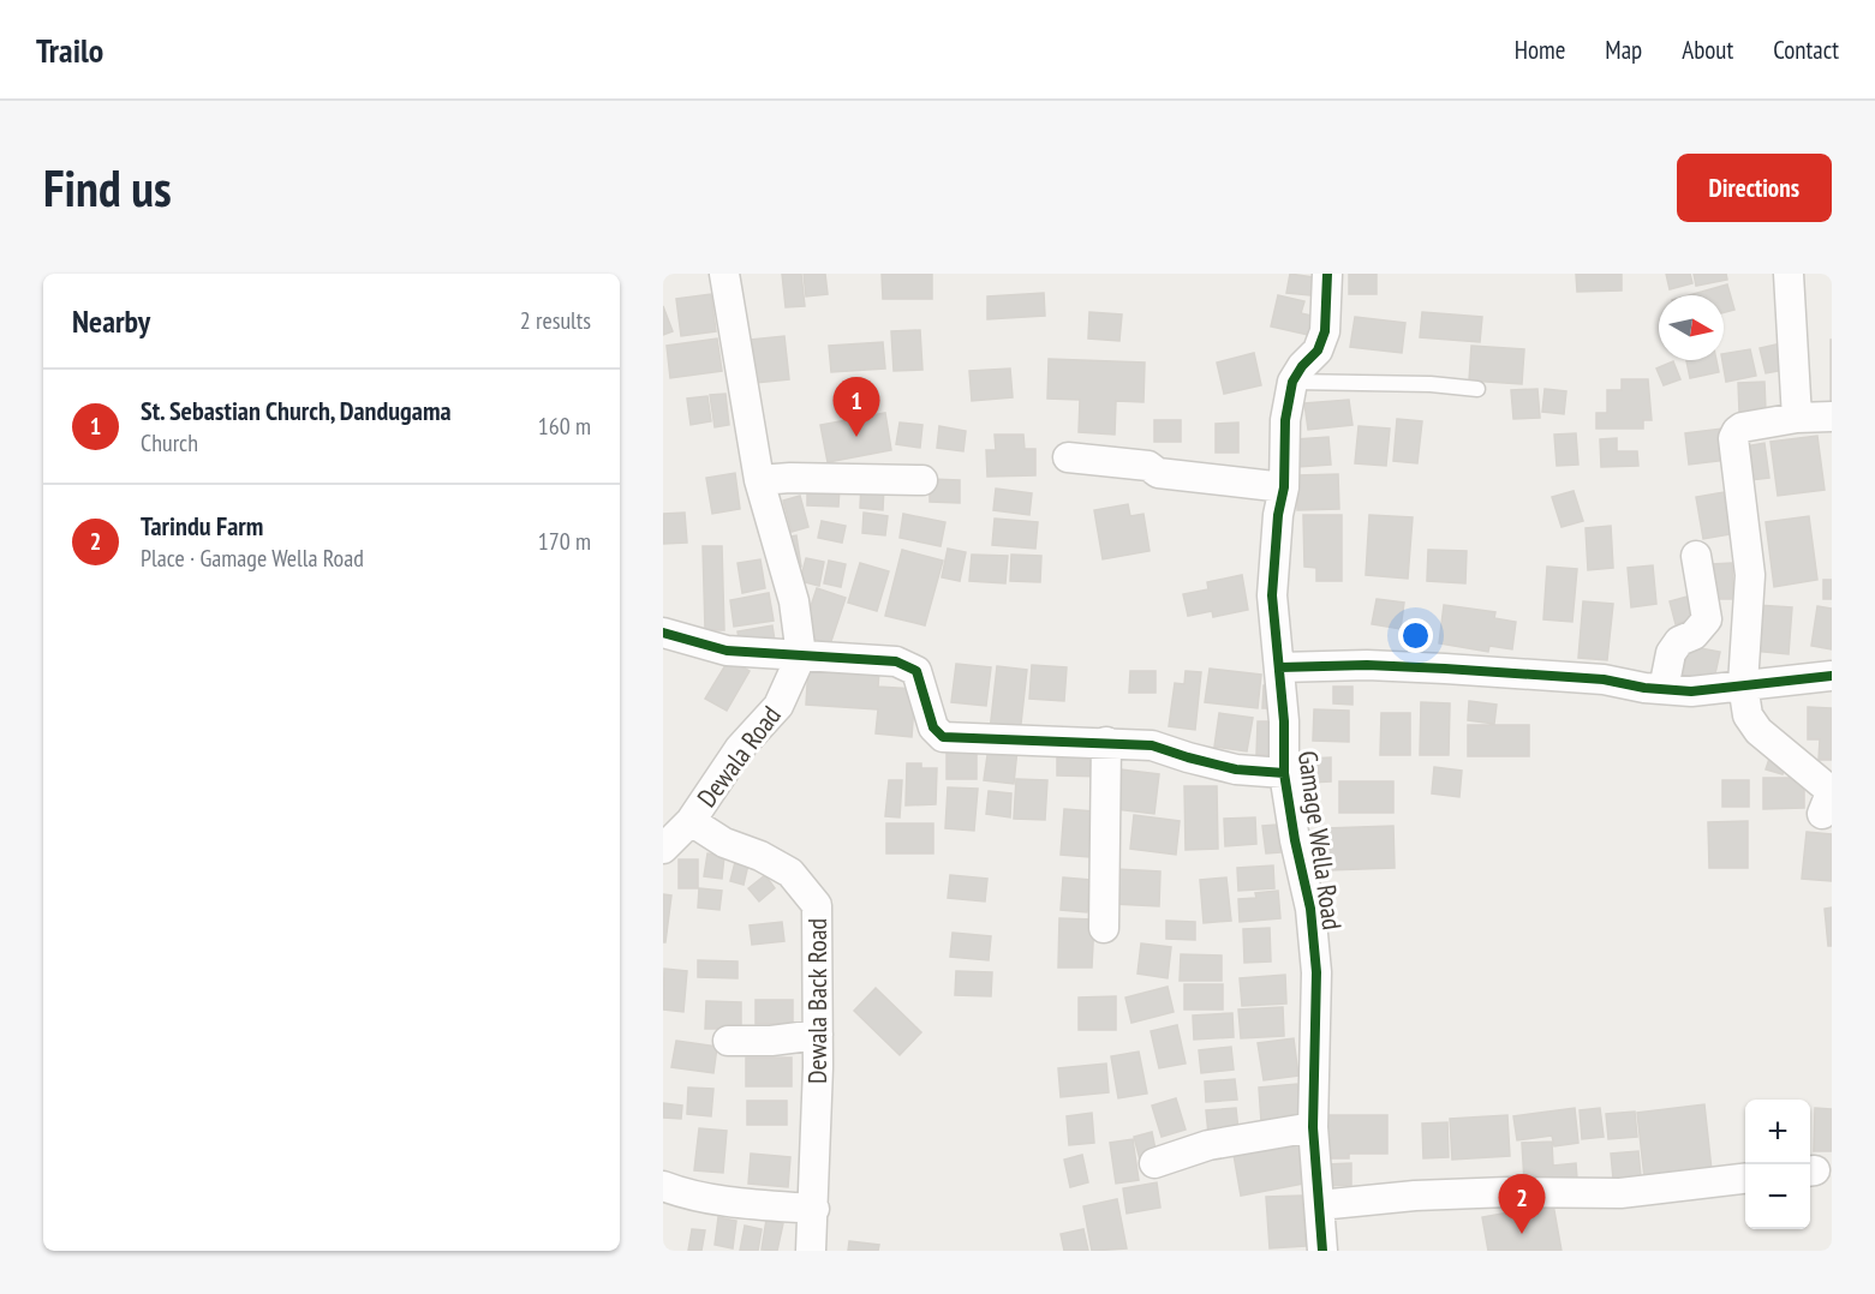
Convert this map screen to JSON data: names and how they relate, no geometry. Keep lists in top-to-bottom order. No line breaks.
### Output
{"streets":{"street":["Dewala Road","Gamage Wella Road","Dewala Back Road"]},"crossings":[["Dewala Road","Dewala Back Road"]],"north":"right","page":{"header":"Trailo","nav":["Home","Map","About","Contact"],"buttons":"Directions","title":"Find us","heading":["Nearby","2 results"],"list":[{"mark":"1","name":"St. Sebastian Church, Dandugama","note":"Church","value":"160 m"},{"mark":"2","name":"Tarindu Farm","note":"Place · Gamage Wella Road","value":"170 m"}],"pins":["1","2"],"map_buttons":["+","−"]}}
